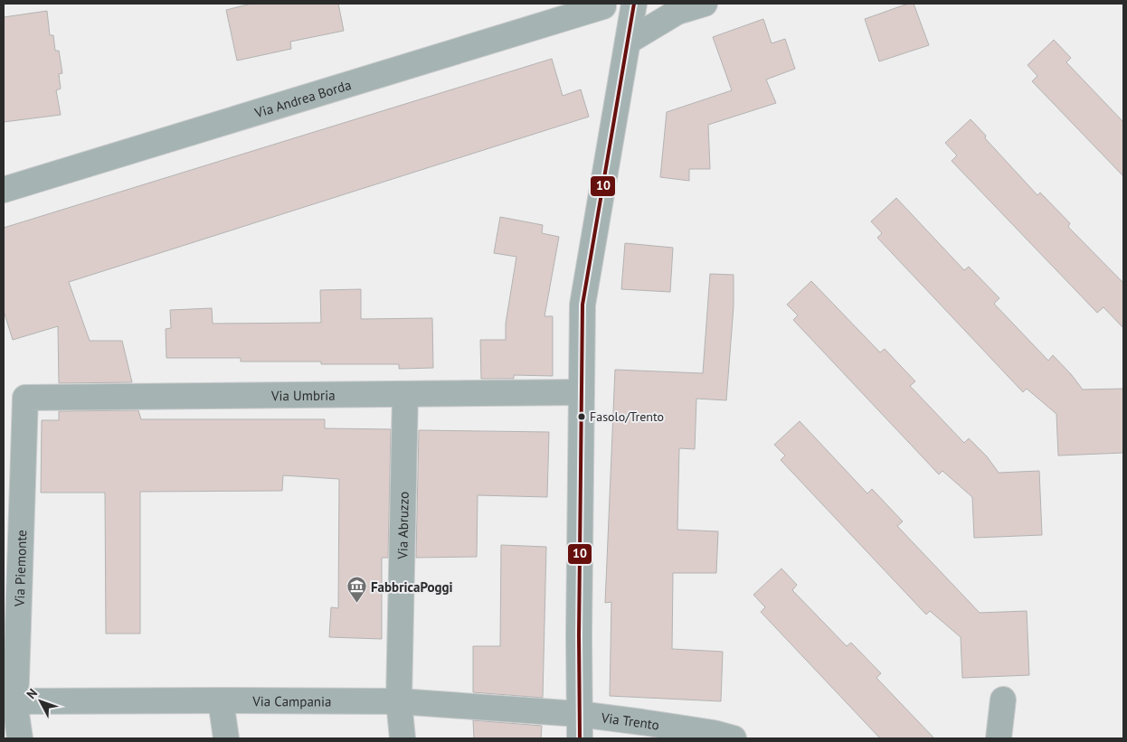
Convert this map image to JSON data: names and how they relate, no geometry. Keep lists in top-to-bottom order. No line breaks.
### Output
{"streets":{"street":["Via Andrea Borda","Via Umbria","Via Abruzzo","Via Piemonte","Via Campania","Via Trento"]},"crossings":[["Via Umbria","Via Abruzzo"],["Via Umbria","Via Piemonte"],["Via Abruzzo","Via Campania"],["Via Piemonte","Via Campania"],["Via Campania","Via Trento"]],"places":{"other":["Fasolo/Trento"],"museum":["FabbricaPoggi"]},"lines":["transit line 10"],"north":"top left"}
